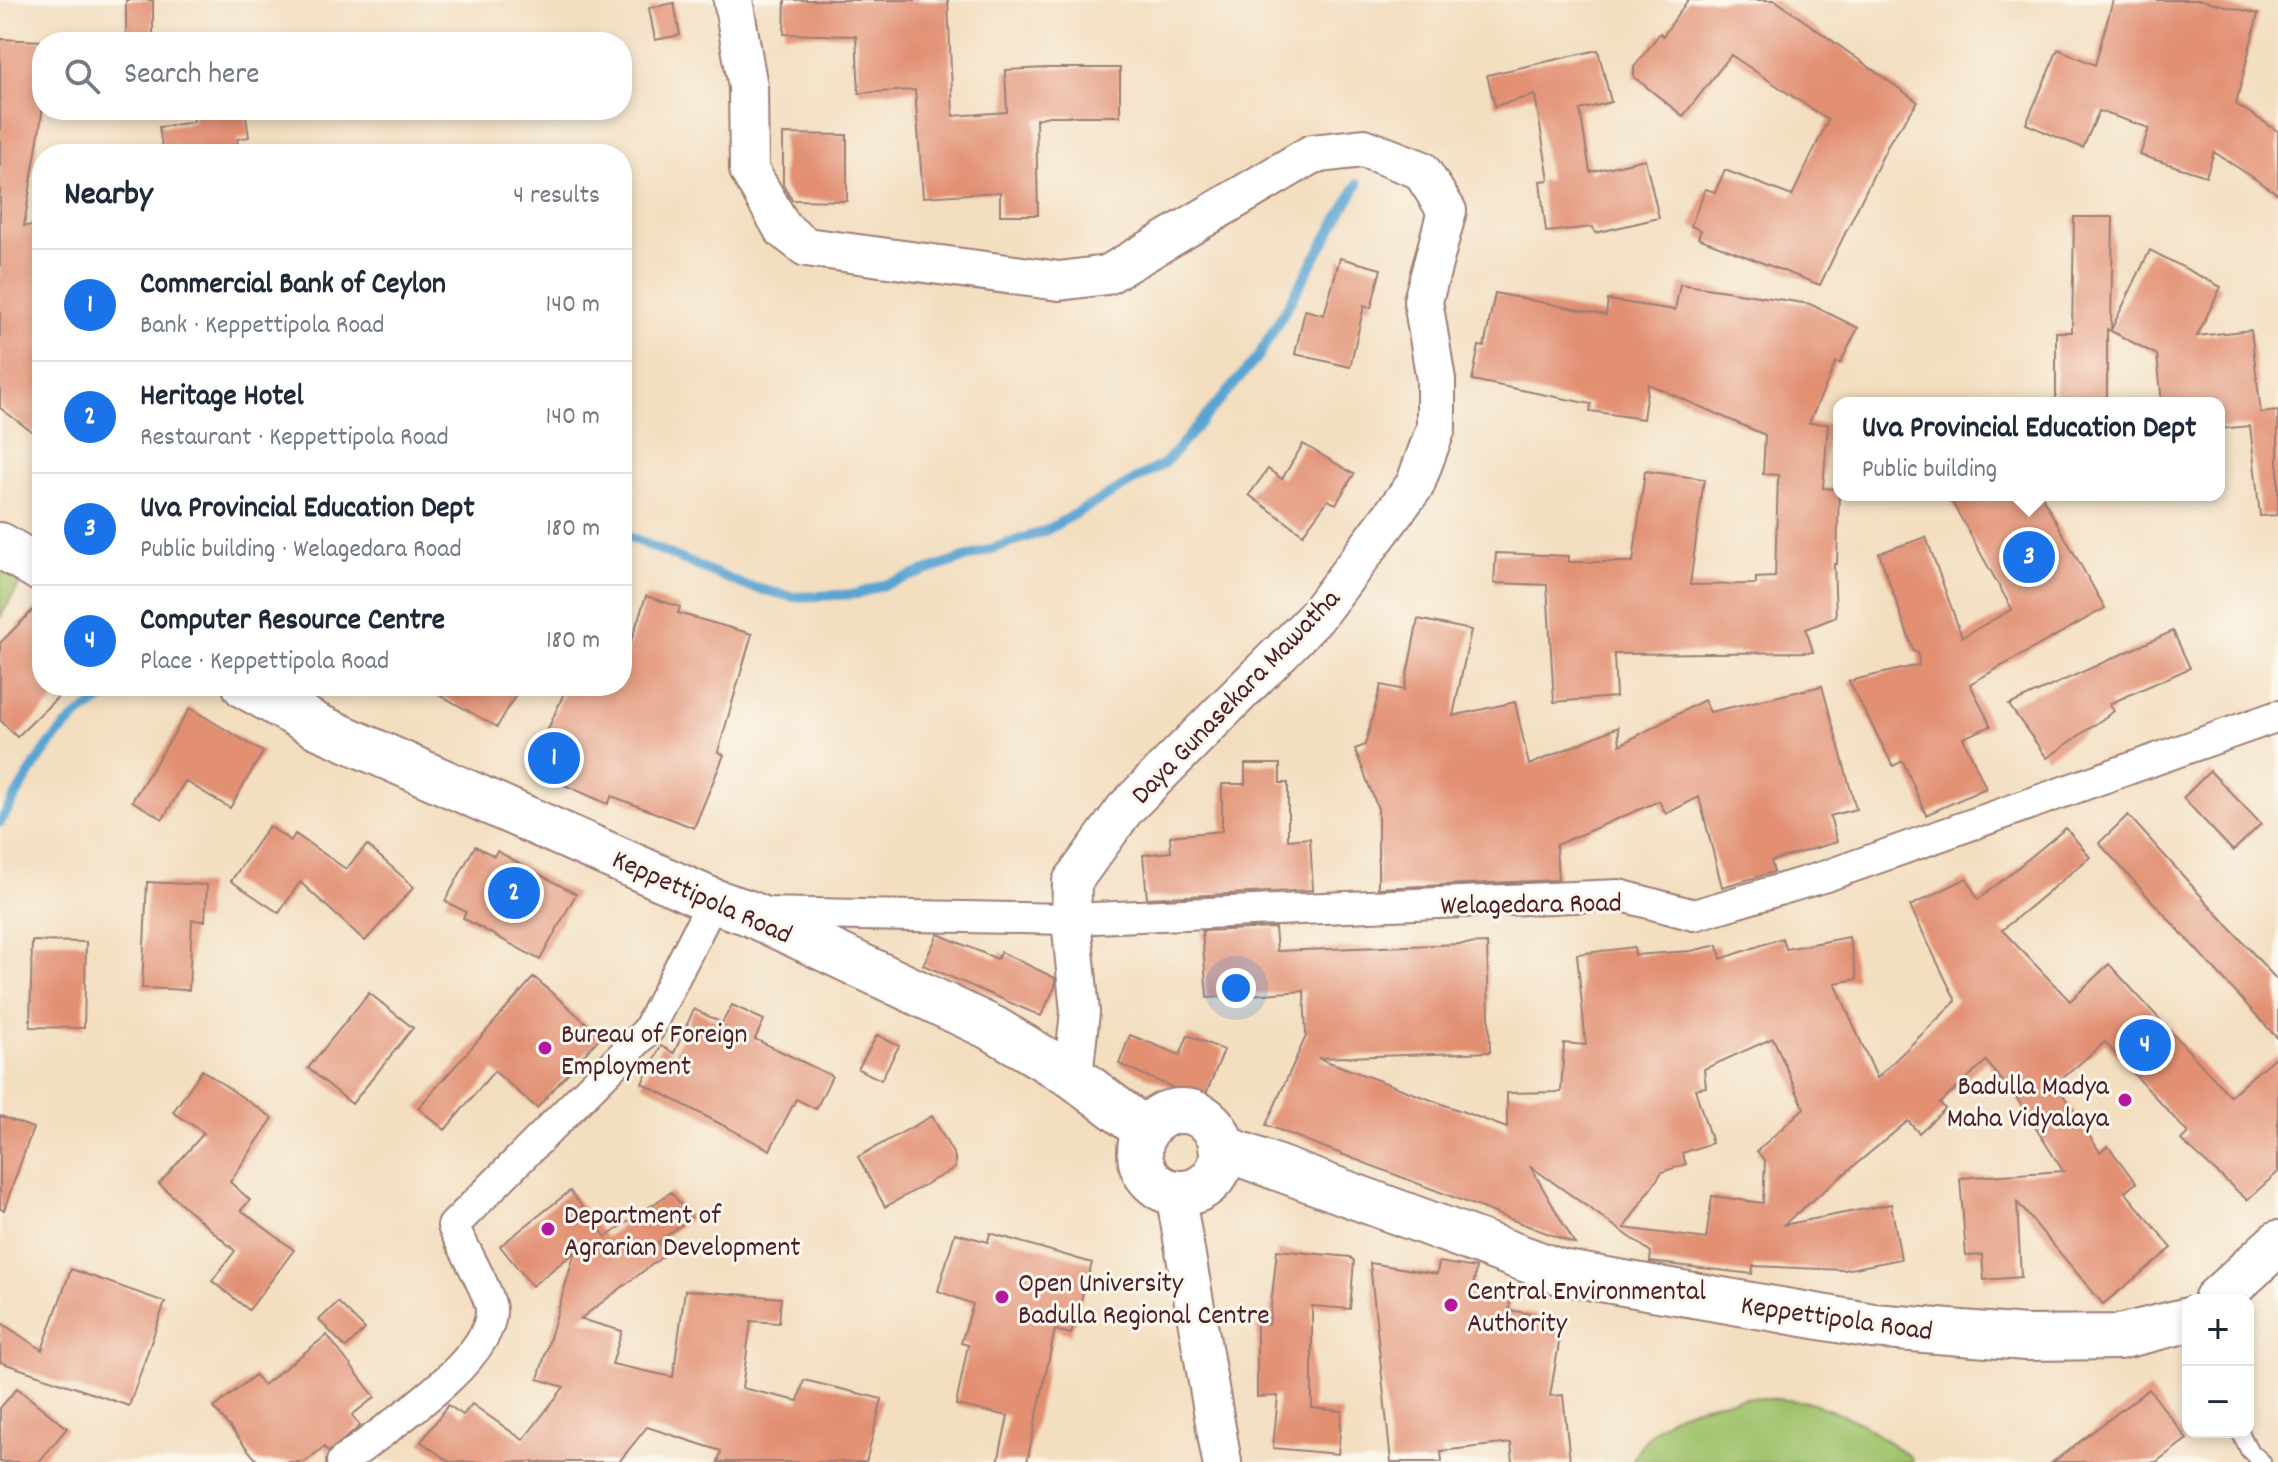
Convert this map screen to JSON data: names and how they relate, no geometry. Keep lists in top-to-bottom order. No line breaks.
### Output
{"streets":{"main road":["Keppettipola Road"],"street":["Daya Gunasekara Mawatha","Welagedara Road"]},"crossings":[["Daya Gunasekara Mawatha","Keppettipola Road"],["Daya Gunasekara Mawatha","Welagedara Road"],["Keppettipola Road","Welagedara Road"]],"places":["Bureau of Foreign Employment","Badulla Madya Maha Vidyalaya","Department of Agrarian Development","Open University Badulla Regional Centre","Central Environmental Authority"],"page":{"search":"Search here","heading":["Nearby","4 results"],"list":[{"mark":"1","name":"Commercial Bank of Ceylon","note":"Bank · Keppettipola Road","value":"140 m"},{"mark":"2","name":"Heritage Hotel","note":"Restaurant · Keppettipola Road","value":"140 m"},{"mark":"3","name":"Uva Provincial Education Dept","note":"Public building · Welagedara Road","value":"180 m"},{"mark":"4","name":"Computer Resource Centre","note":"Place · Keppettipola Road","value":"180 m"}],"popup":["Uva Provincial Education Dept","Public building"],"pins":["3","1","2","4"],"map_buttons":["+","−"]}}
